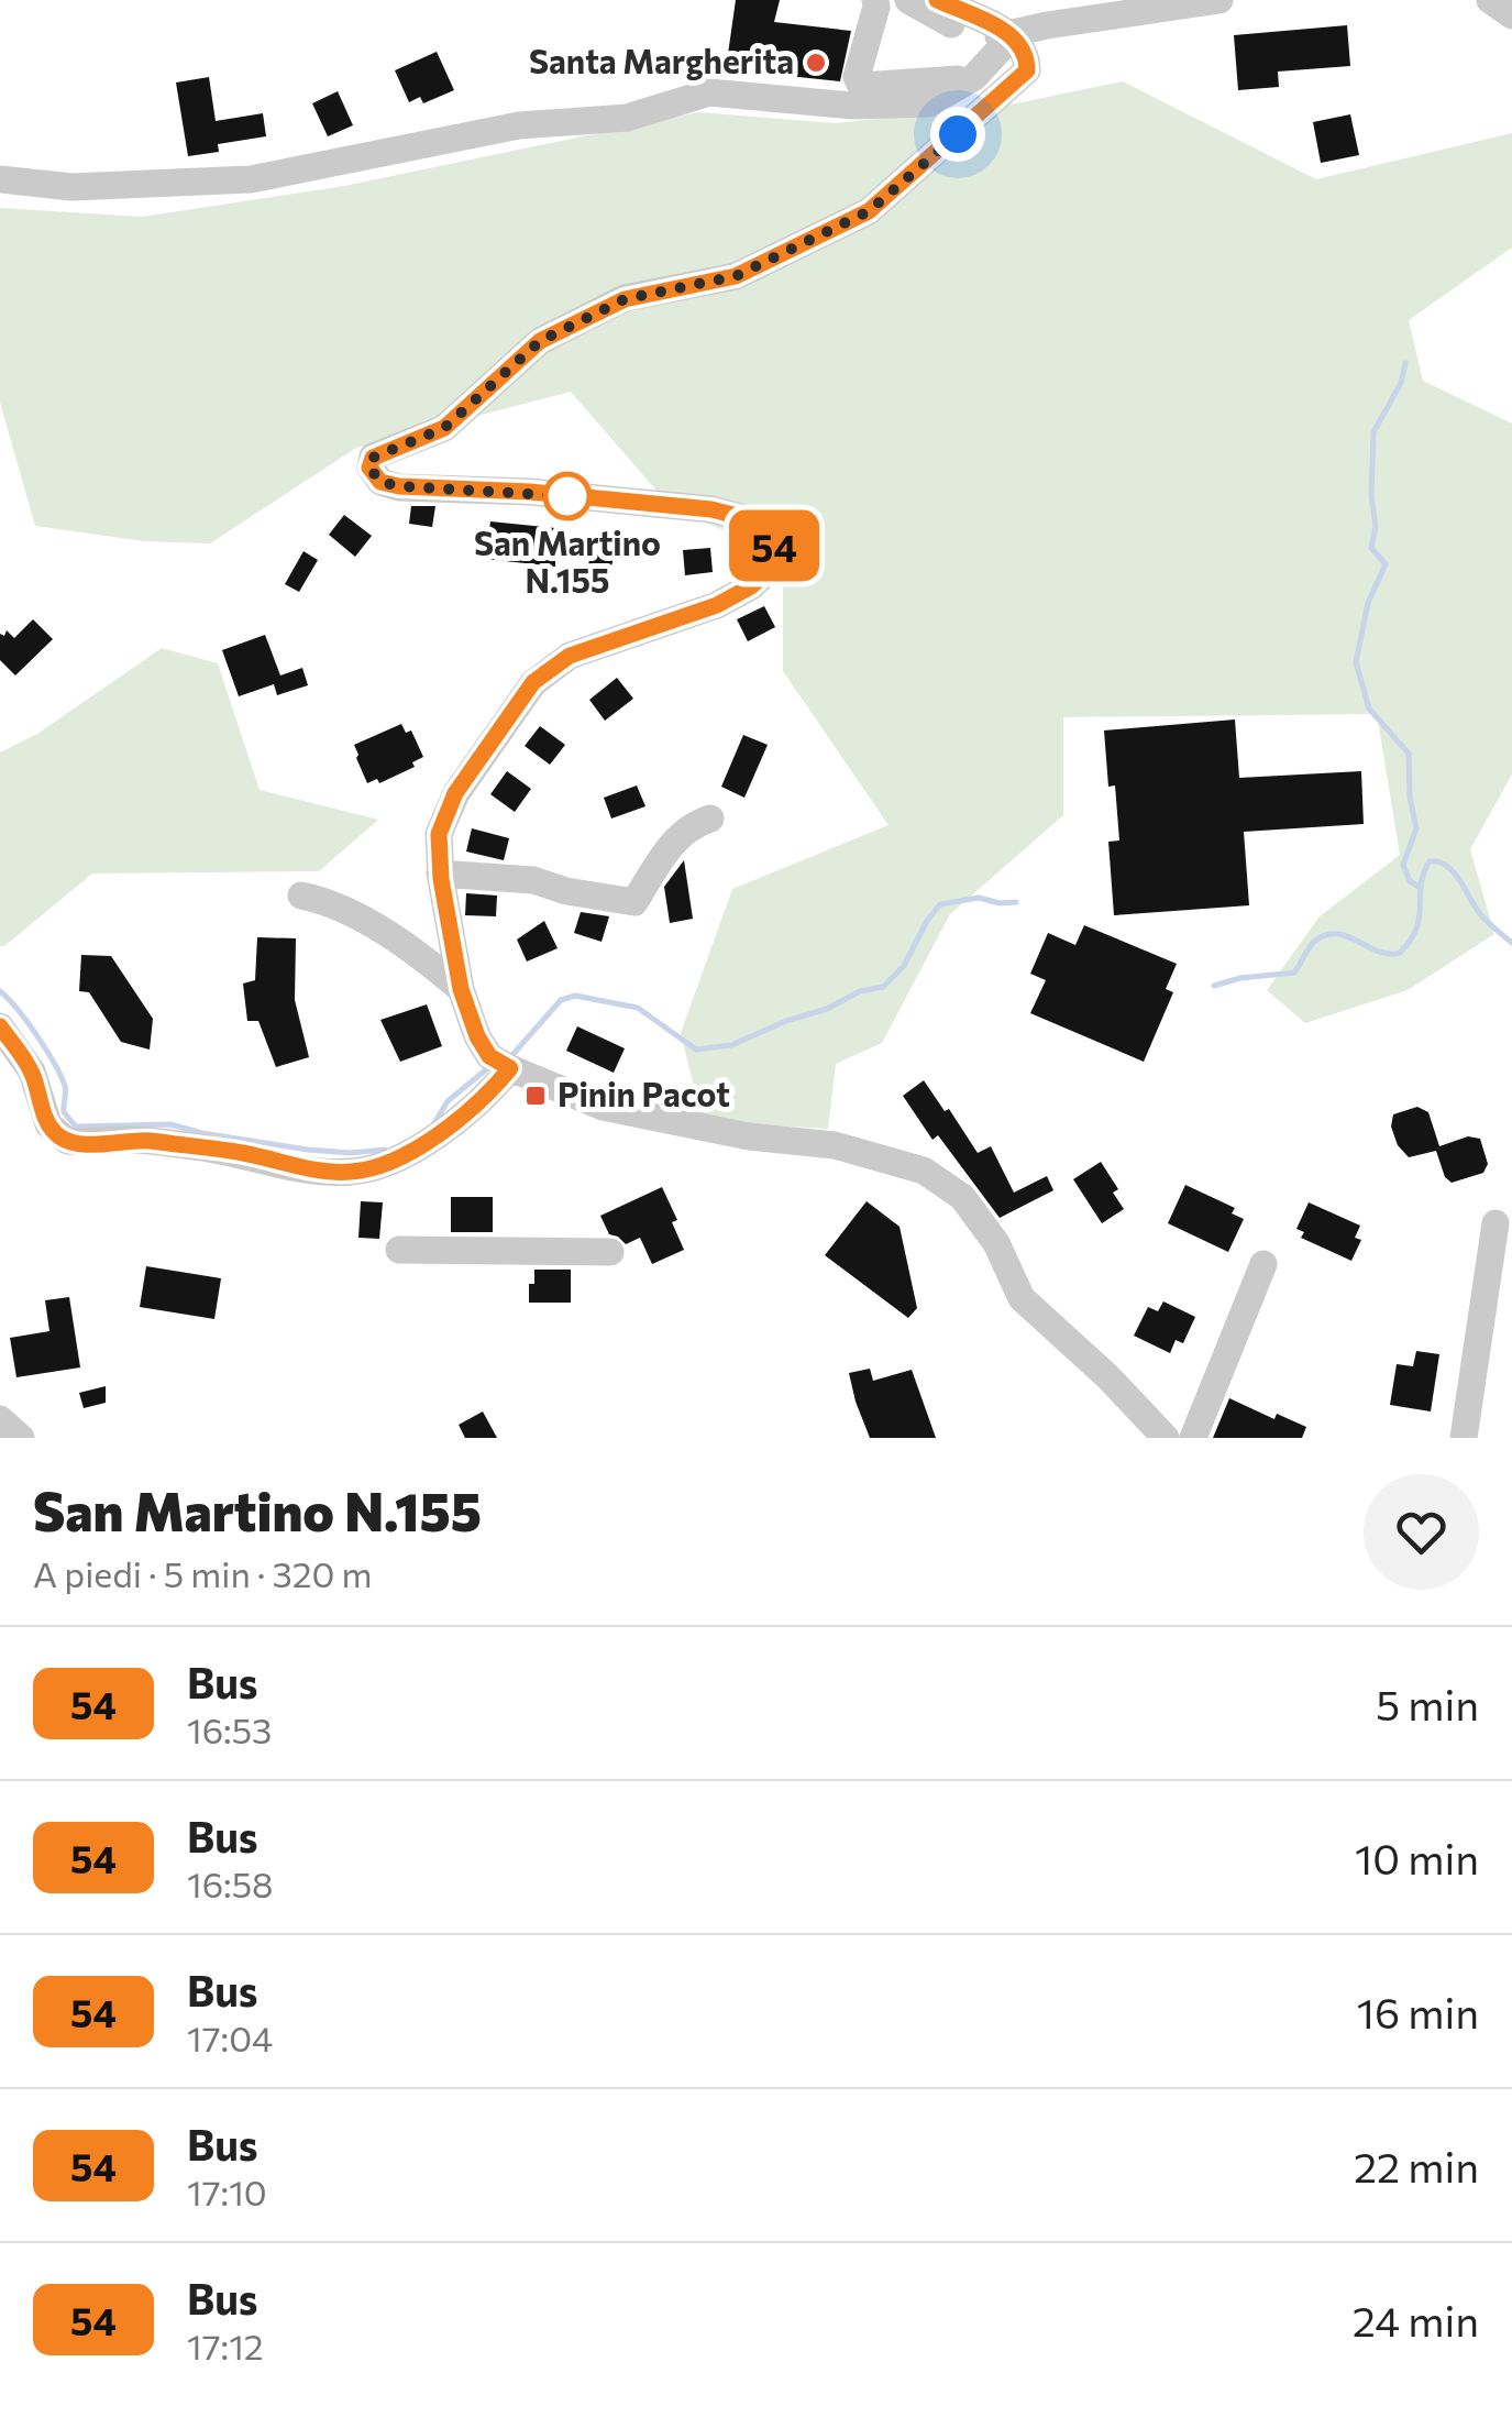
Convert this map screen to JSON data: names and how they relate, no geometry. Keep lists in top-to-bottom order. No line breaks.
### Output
{"places":{"other":["Santa Margherita","San Martino N.155"],"transit":["Pinin Pacot"]},"lines":["bus line 54"],"page":{"on_map":"54","heading":["San Martino N.155","A piedi · 5 min · 320 m"],"list":[{"mark":"54","name":"Bus","note":"16:53","value":"5 min"},{"mark":"54","name":"Bus","note":"16:58","value":"10 min"},{"mark":"54","name":"Bus","note":"17:04","value":"16 min"},{"mark":"54","name":"Bus","note":"17:10","value":"22 min"},{"mark":"54","name":"Bus","note":"17:12","value":"24 min"}]}}
